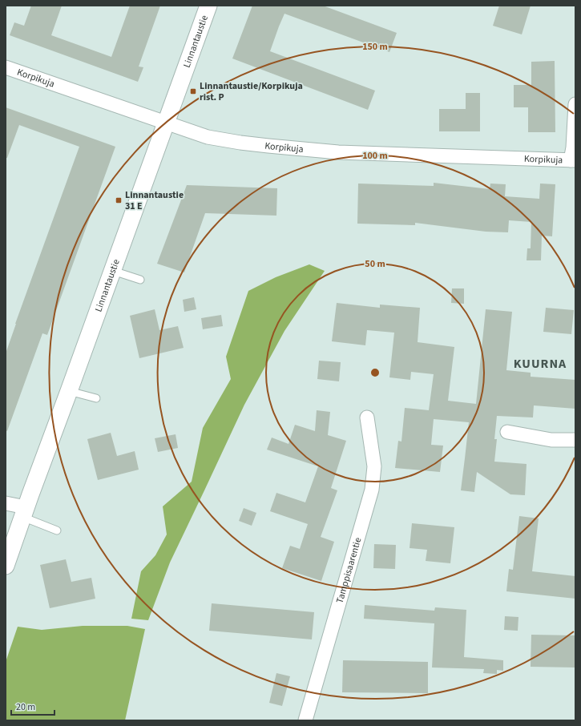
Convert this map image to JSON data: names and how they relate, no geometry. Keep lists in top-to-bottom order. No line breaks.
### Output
{"streets":{"street":["Linnantaustie","Korpikuja","Tamppisaarentie"]},"crossings":[["Linnantaustie","Korpikuja"]],"districts":["KUURNA"],"places":{"transit":["Linnantaustie/Korpikuja rist. P","Linnantaustie 31 E"]},"scale_bar":"20 m","rings":["150 m","100 m","50 m"]}
